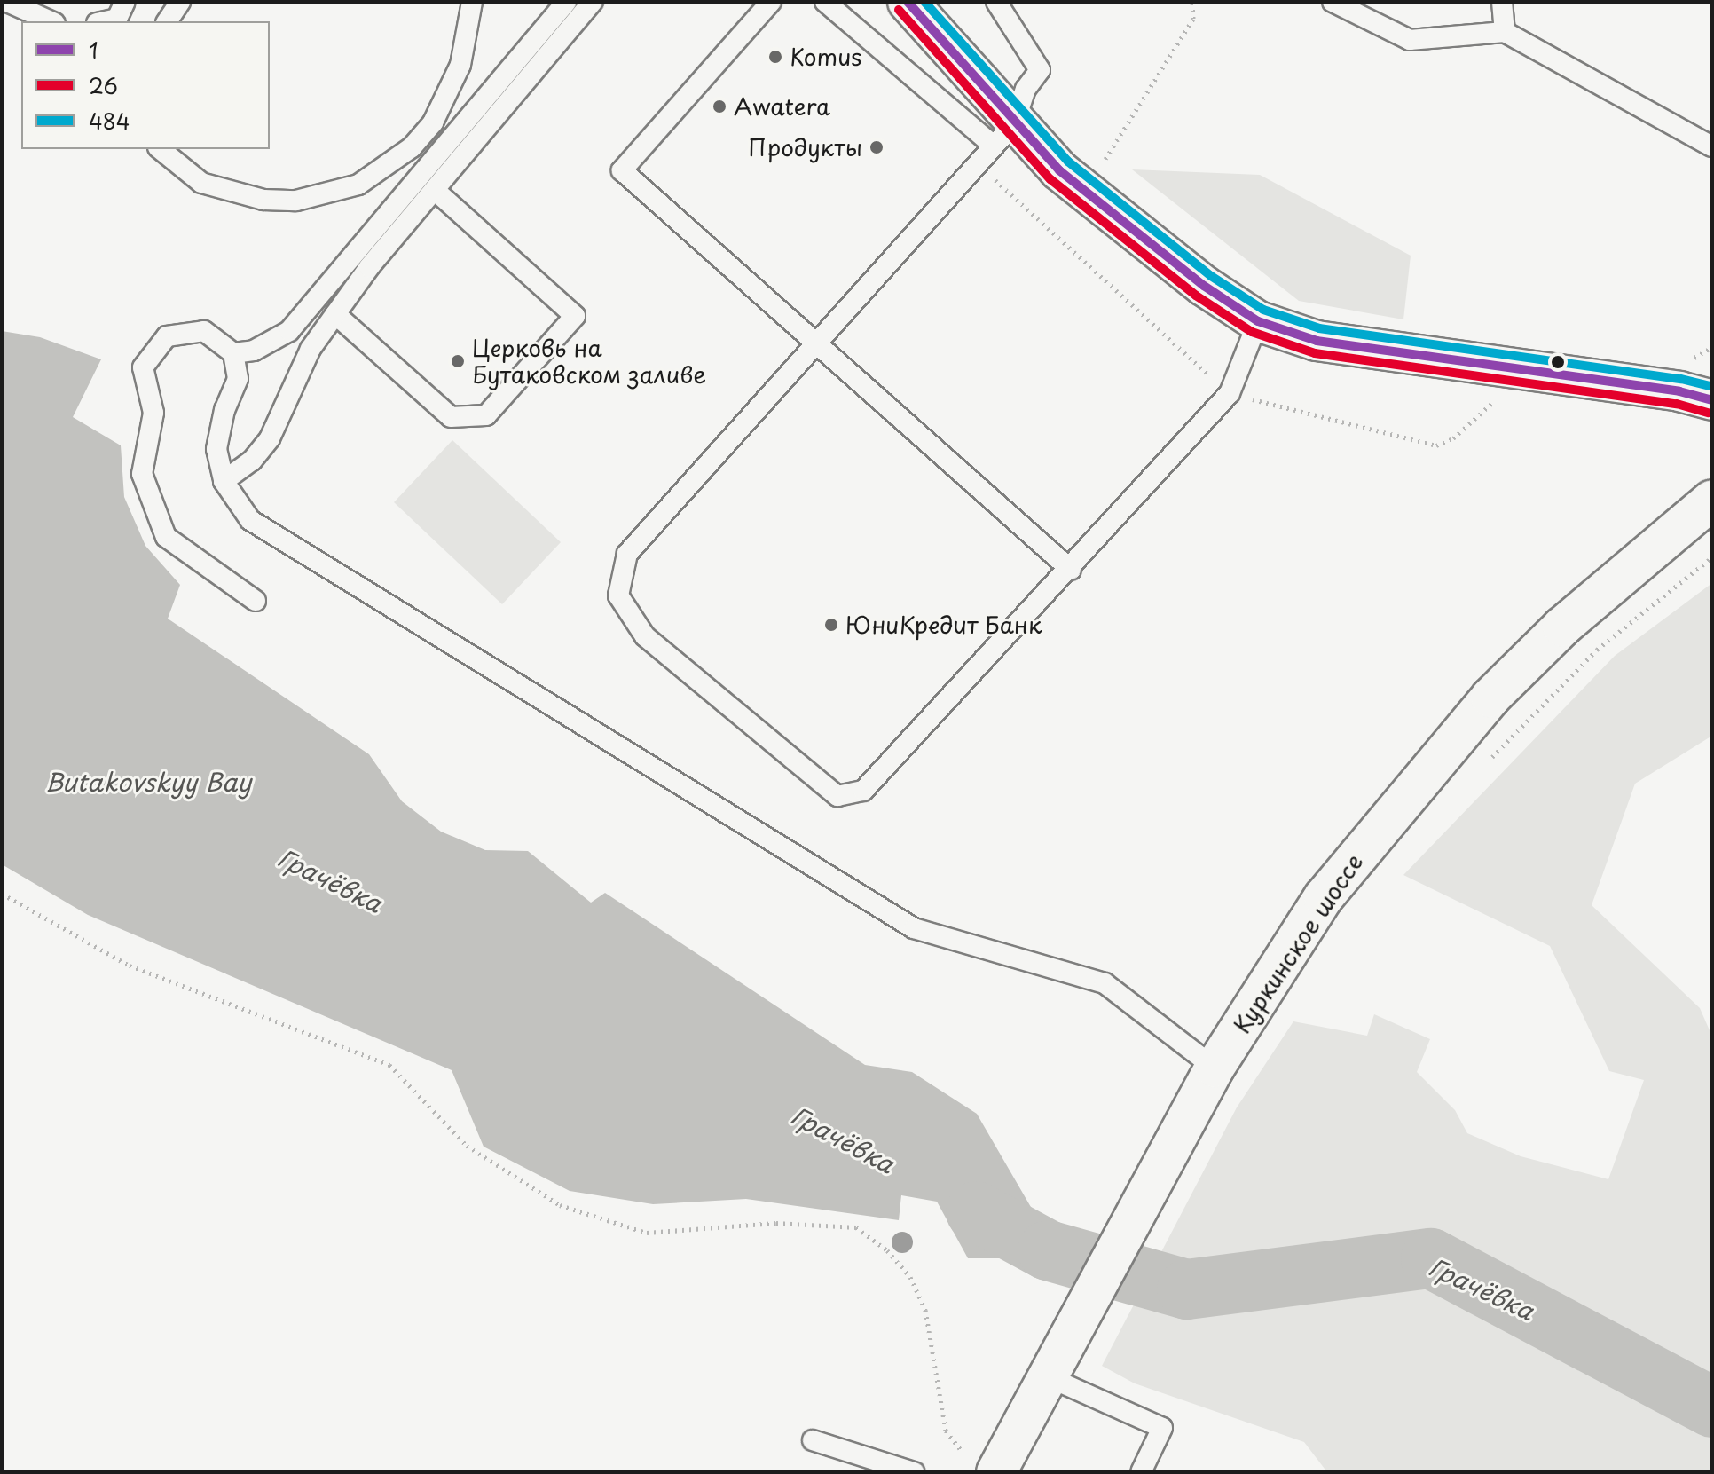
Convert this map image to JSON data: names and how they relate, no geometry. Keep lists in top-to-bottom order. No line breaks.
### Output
{"streets":{"street":["Куркинское шоссе"]},"water":["Butakovskyy Bay","Грачёвка"],"places":["Komus","Awatera","Продукты","Церковь на Бутаковском заливе","ЮниКредит Банк"],"lines":["transit line 1","transit line 484","transit line 26"],"legend":["1","26","484"]}
